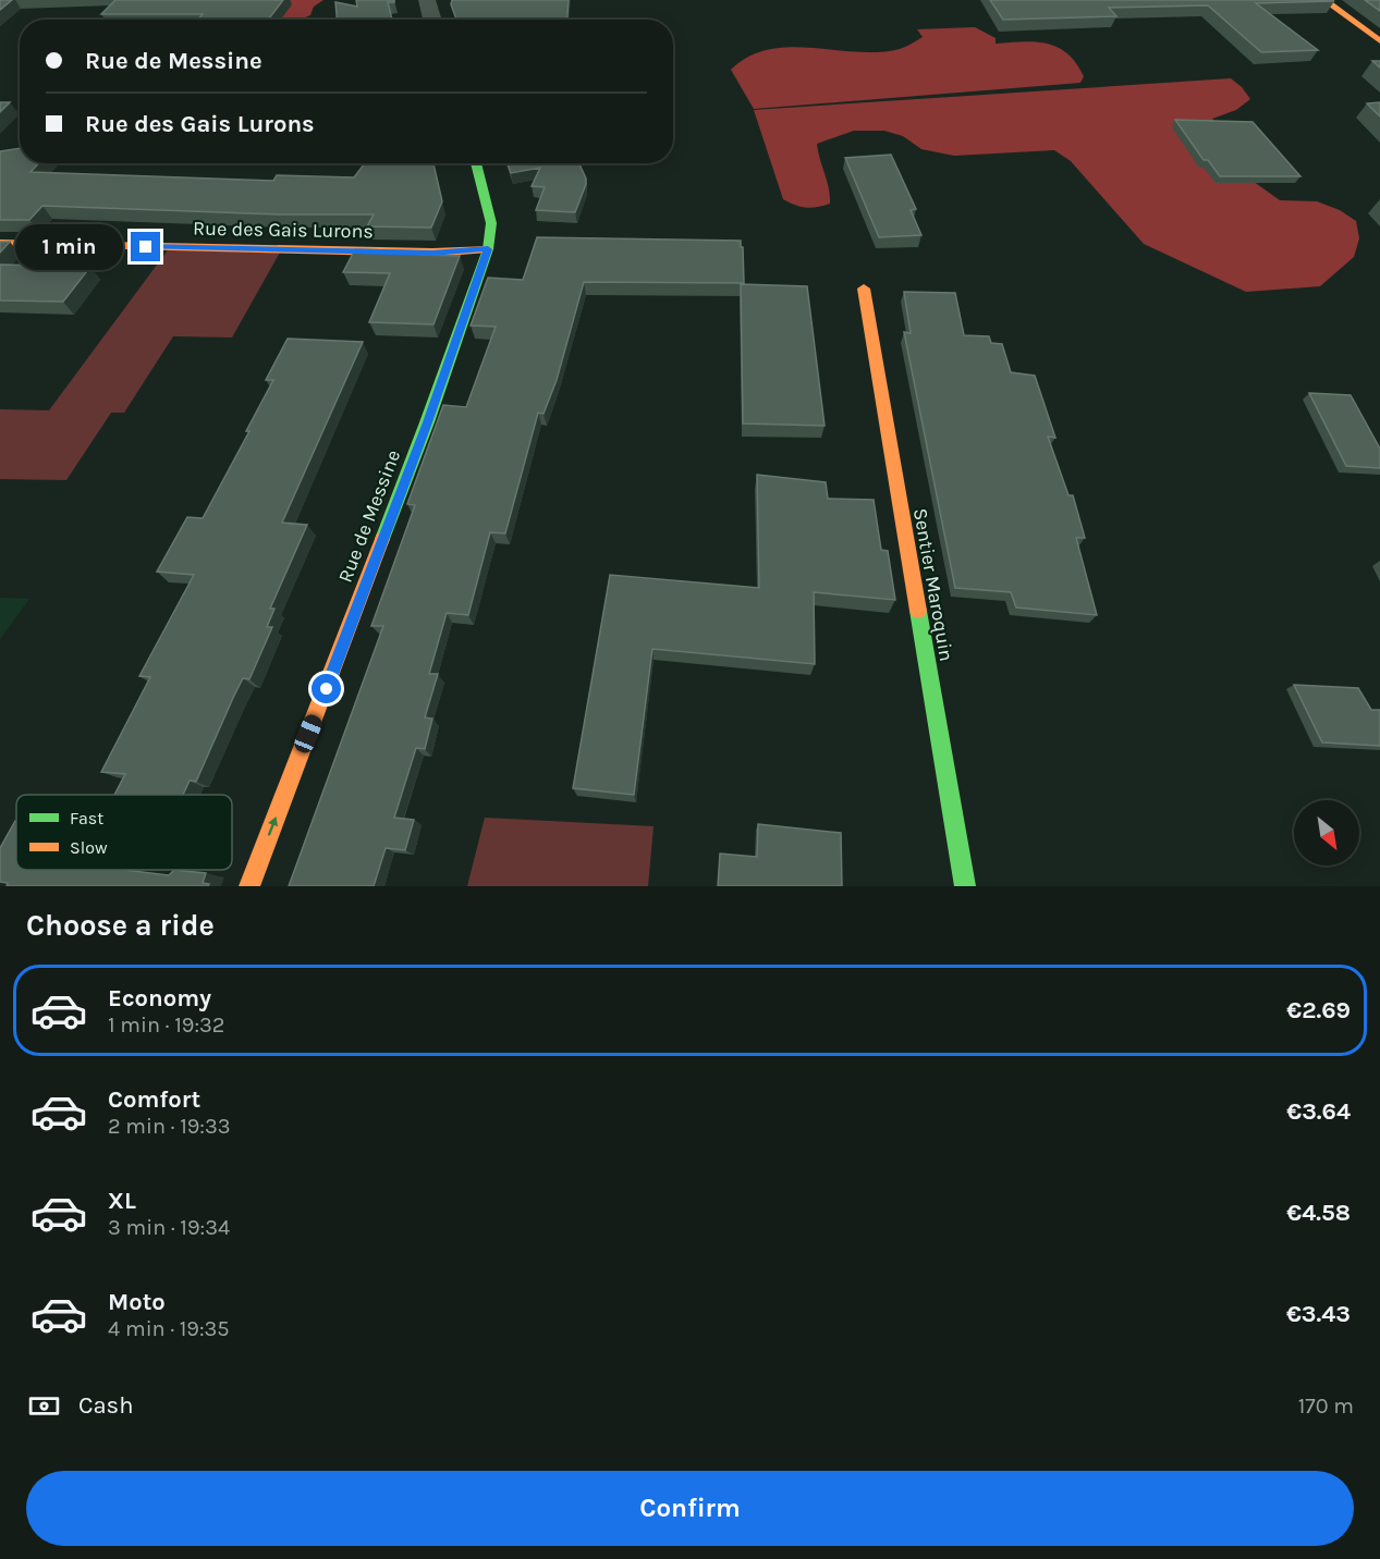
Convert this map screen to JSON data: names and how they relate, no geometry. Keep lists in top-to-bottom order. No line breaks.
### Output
{"streets":{"street":["Rue des Gais Lurons","Rue de Messine","Sentier Maroquin"]},"crossings":[["Rue des Gais Lurons","Rue de Messine"]],"one_way":["Rue de Messine"],"legend":["Fast","Slow"],"north":"bottom right","page":{"banner":["Rue de Messine","Rue des Gais Lurons"],"bubble":"1 min","heading":"Choose a ride","list":[{"name":"Economy","note":"1 min · 19:32","value":"€2.69"},{"name":"Comfort","note":"2 min · 19:33","value":"€3.64"},{"name":"XL","note":"3 min · 19:34","value":"€4.58"},{"name":"Moto","note":"4 min · 19:35","value":"€3.43"}],"pay":["Cash","170 m"],"buttons":"Confirm"}}
